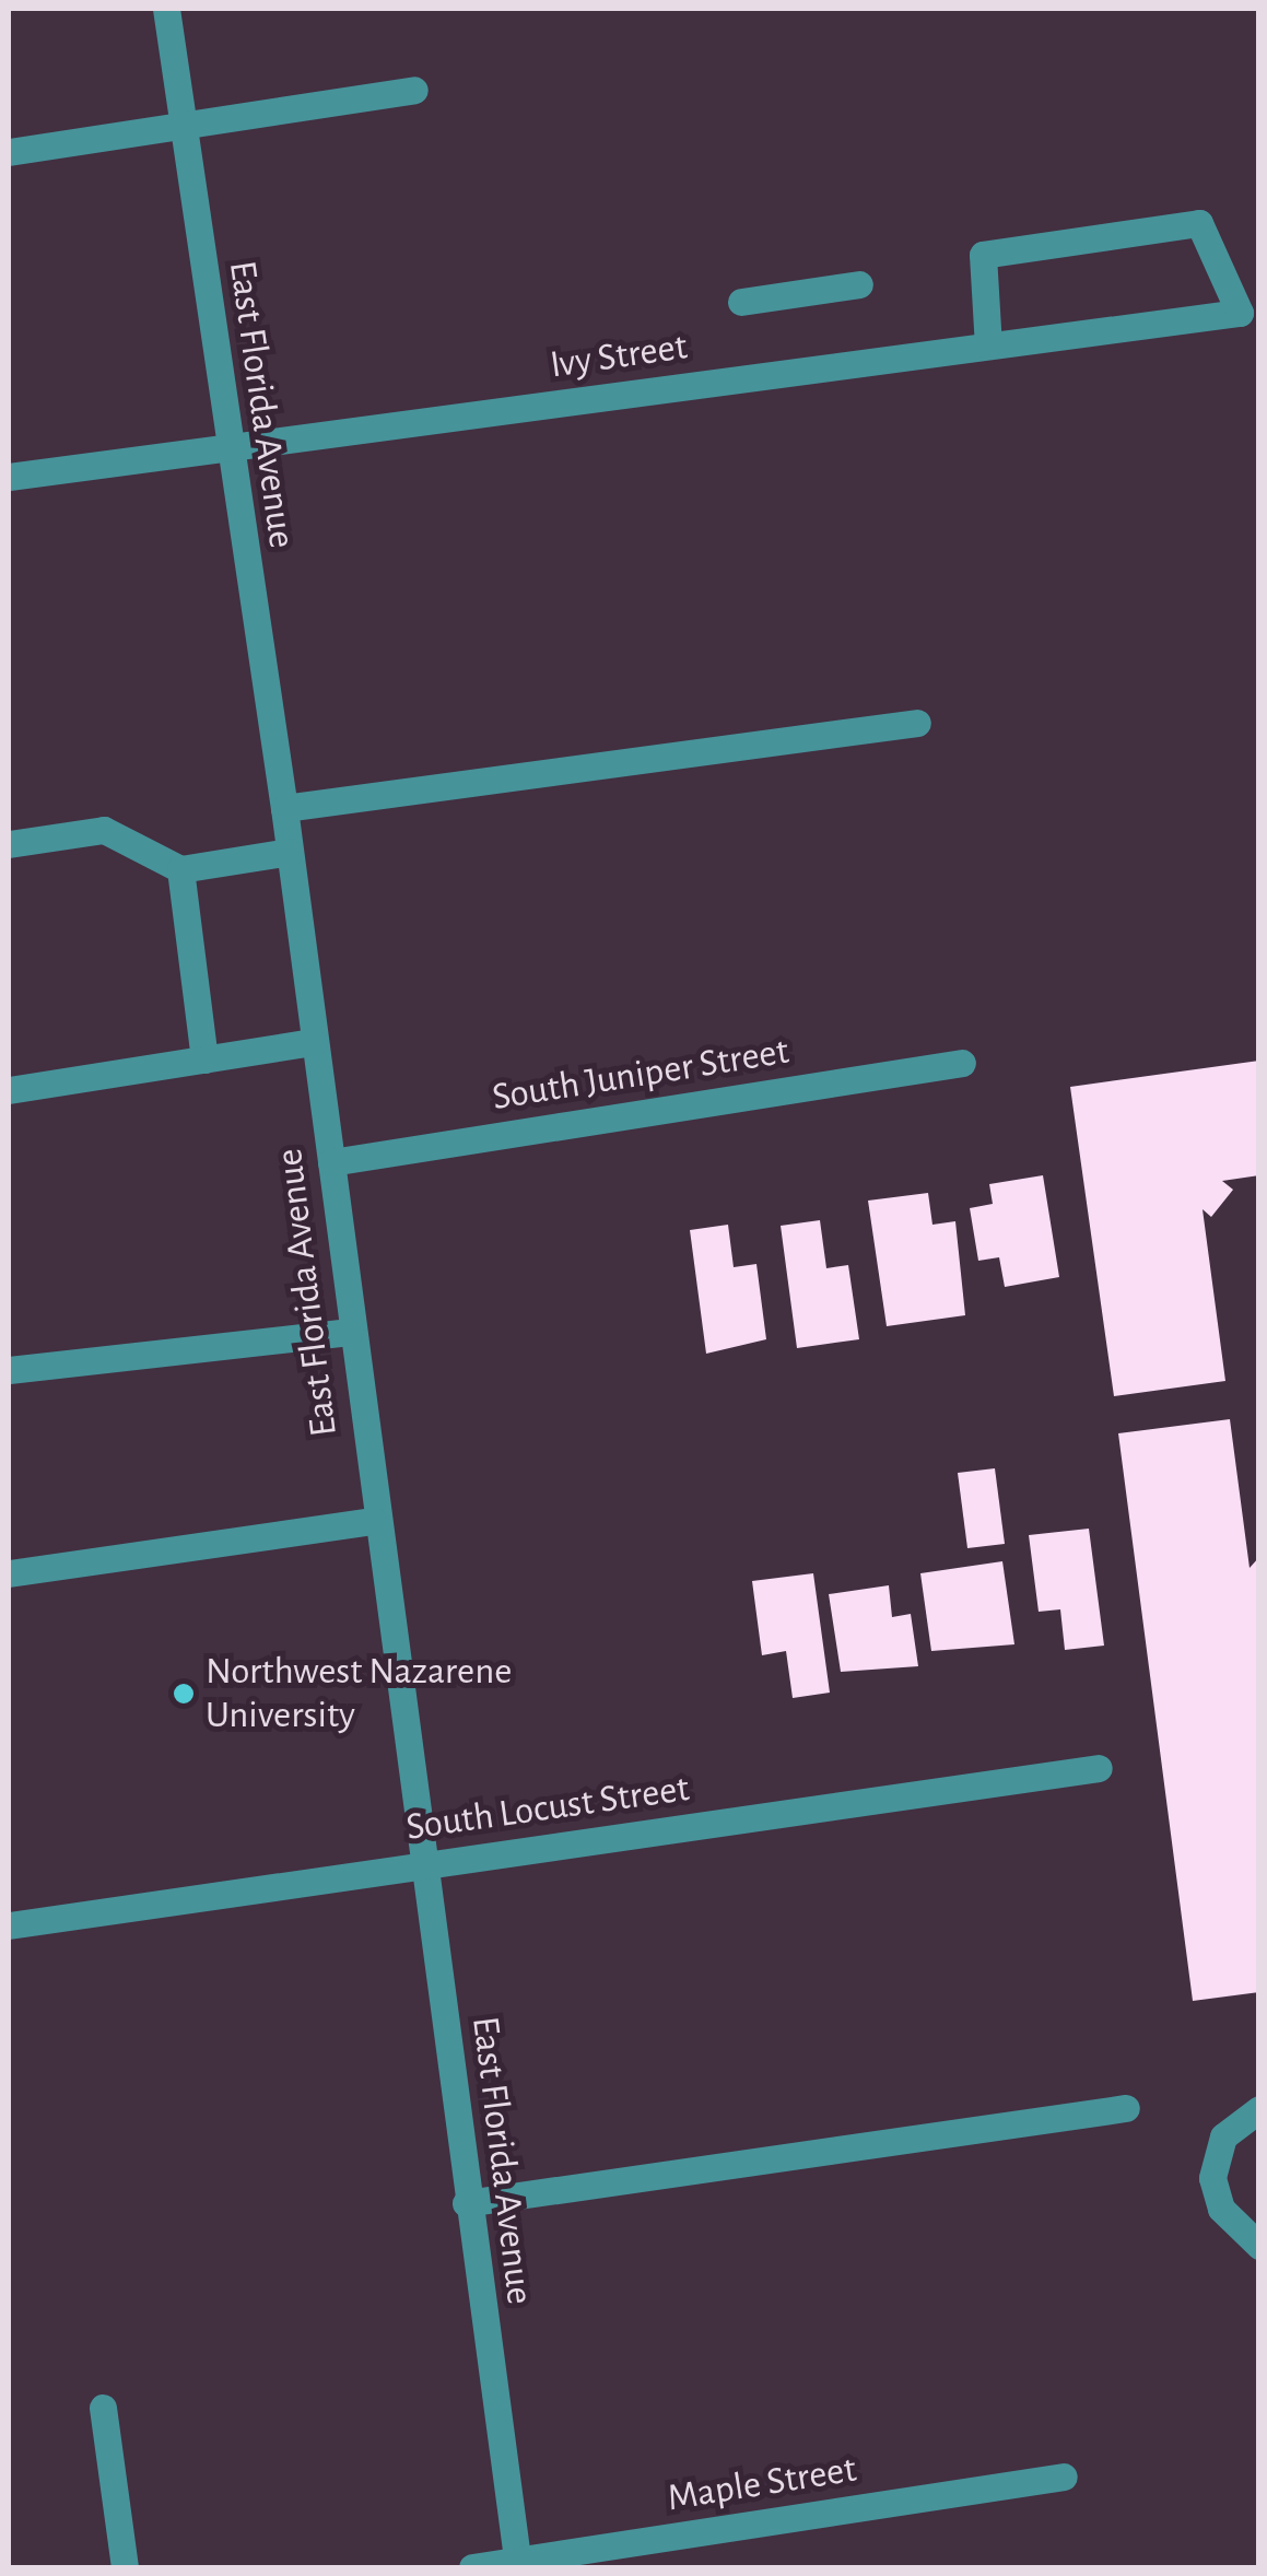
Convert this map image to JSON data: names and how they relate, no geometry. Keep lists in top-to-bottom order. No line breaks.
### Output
{"streets":{"street":["Ivy Street","East Florida Avenue","South Juniper Street","South Locust Street","Maple Street"]},"crossings":[["Ivy Street","East Florida Avenue"],["East Florida Avenue","South Juniper Street"],["East Florida Avenue","South Locust Street"],["East Florida Avenue","Maple Street"]],"places":["Northwest Nazarene University"]}
